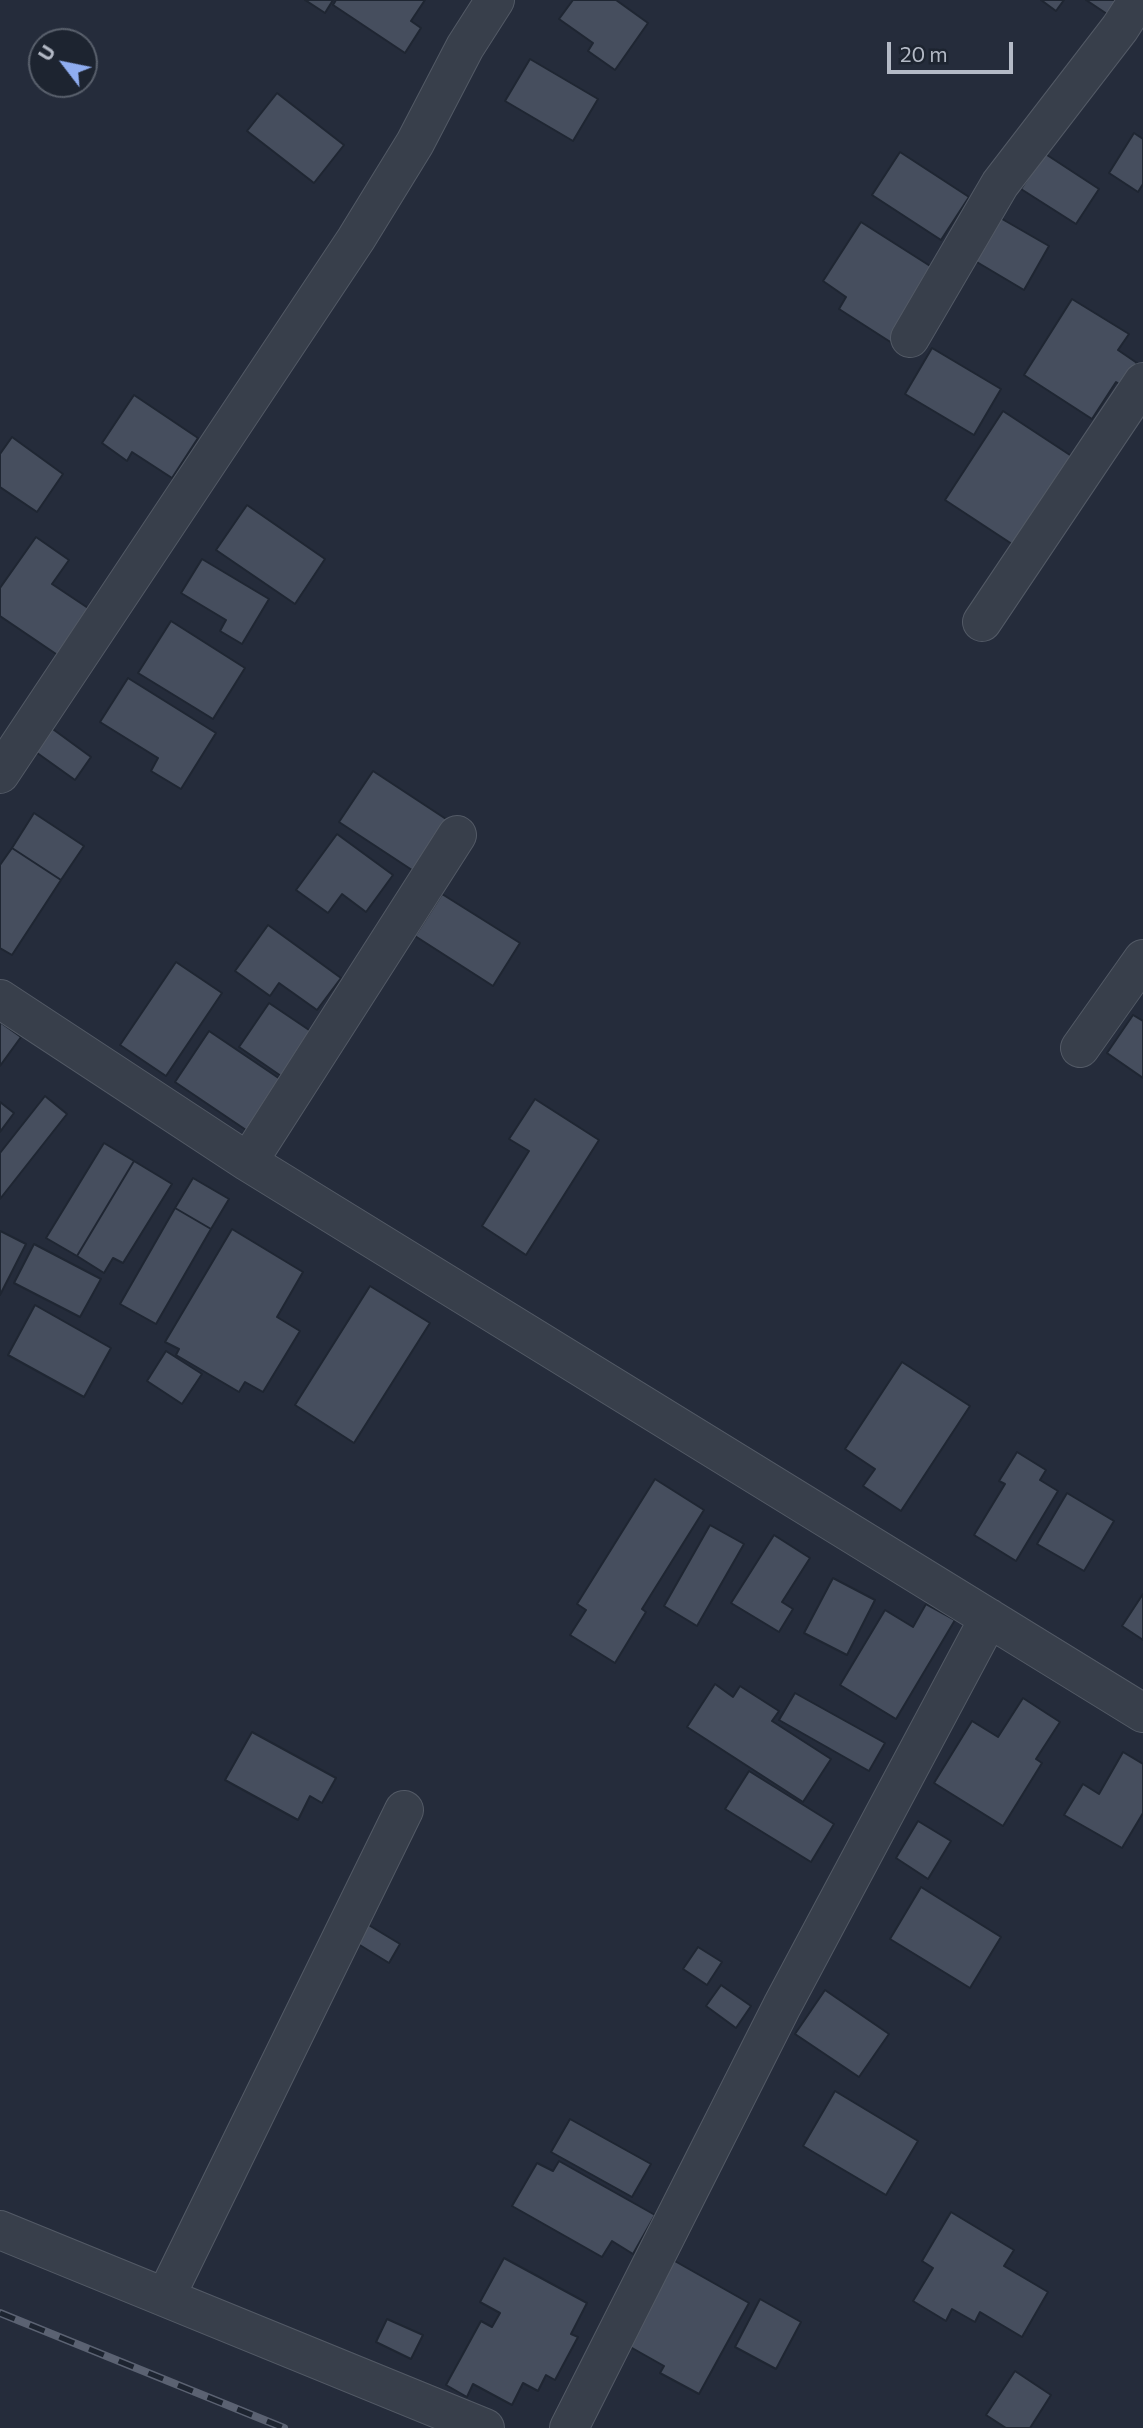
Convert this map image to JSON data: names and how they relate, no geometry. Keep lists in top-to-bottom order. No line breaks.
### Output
{"scale_bar":"20 m","north":"top left"}
